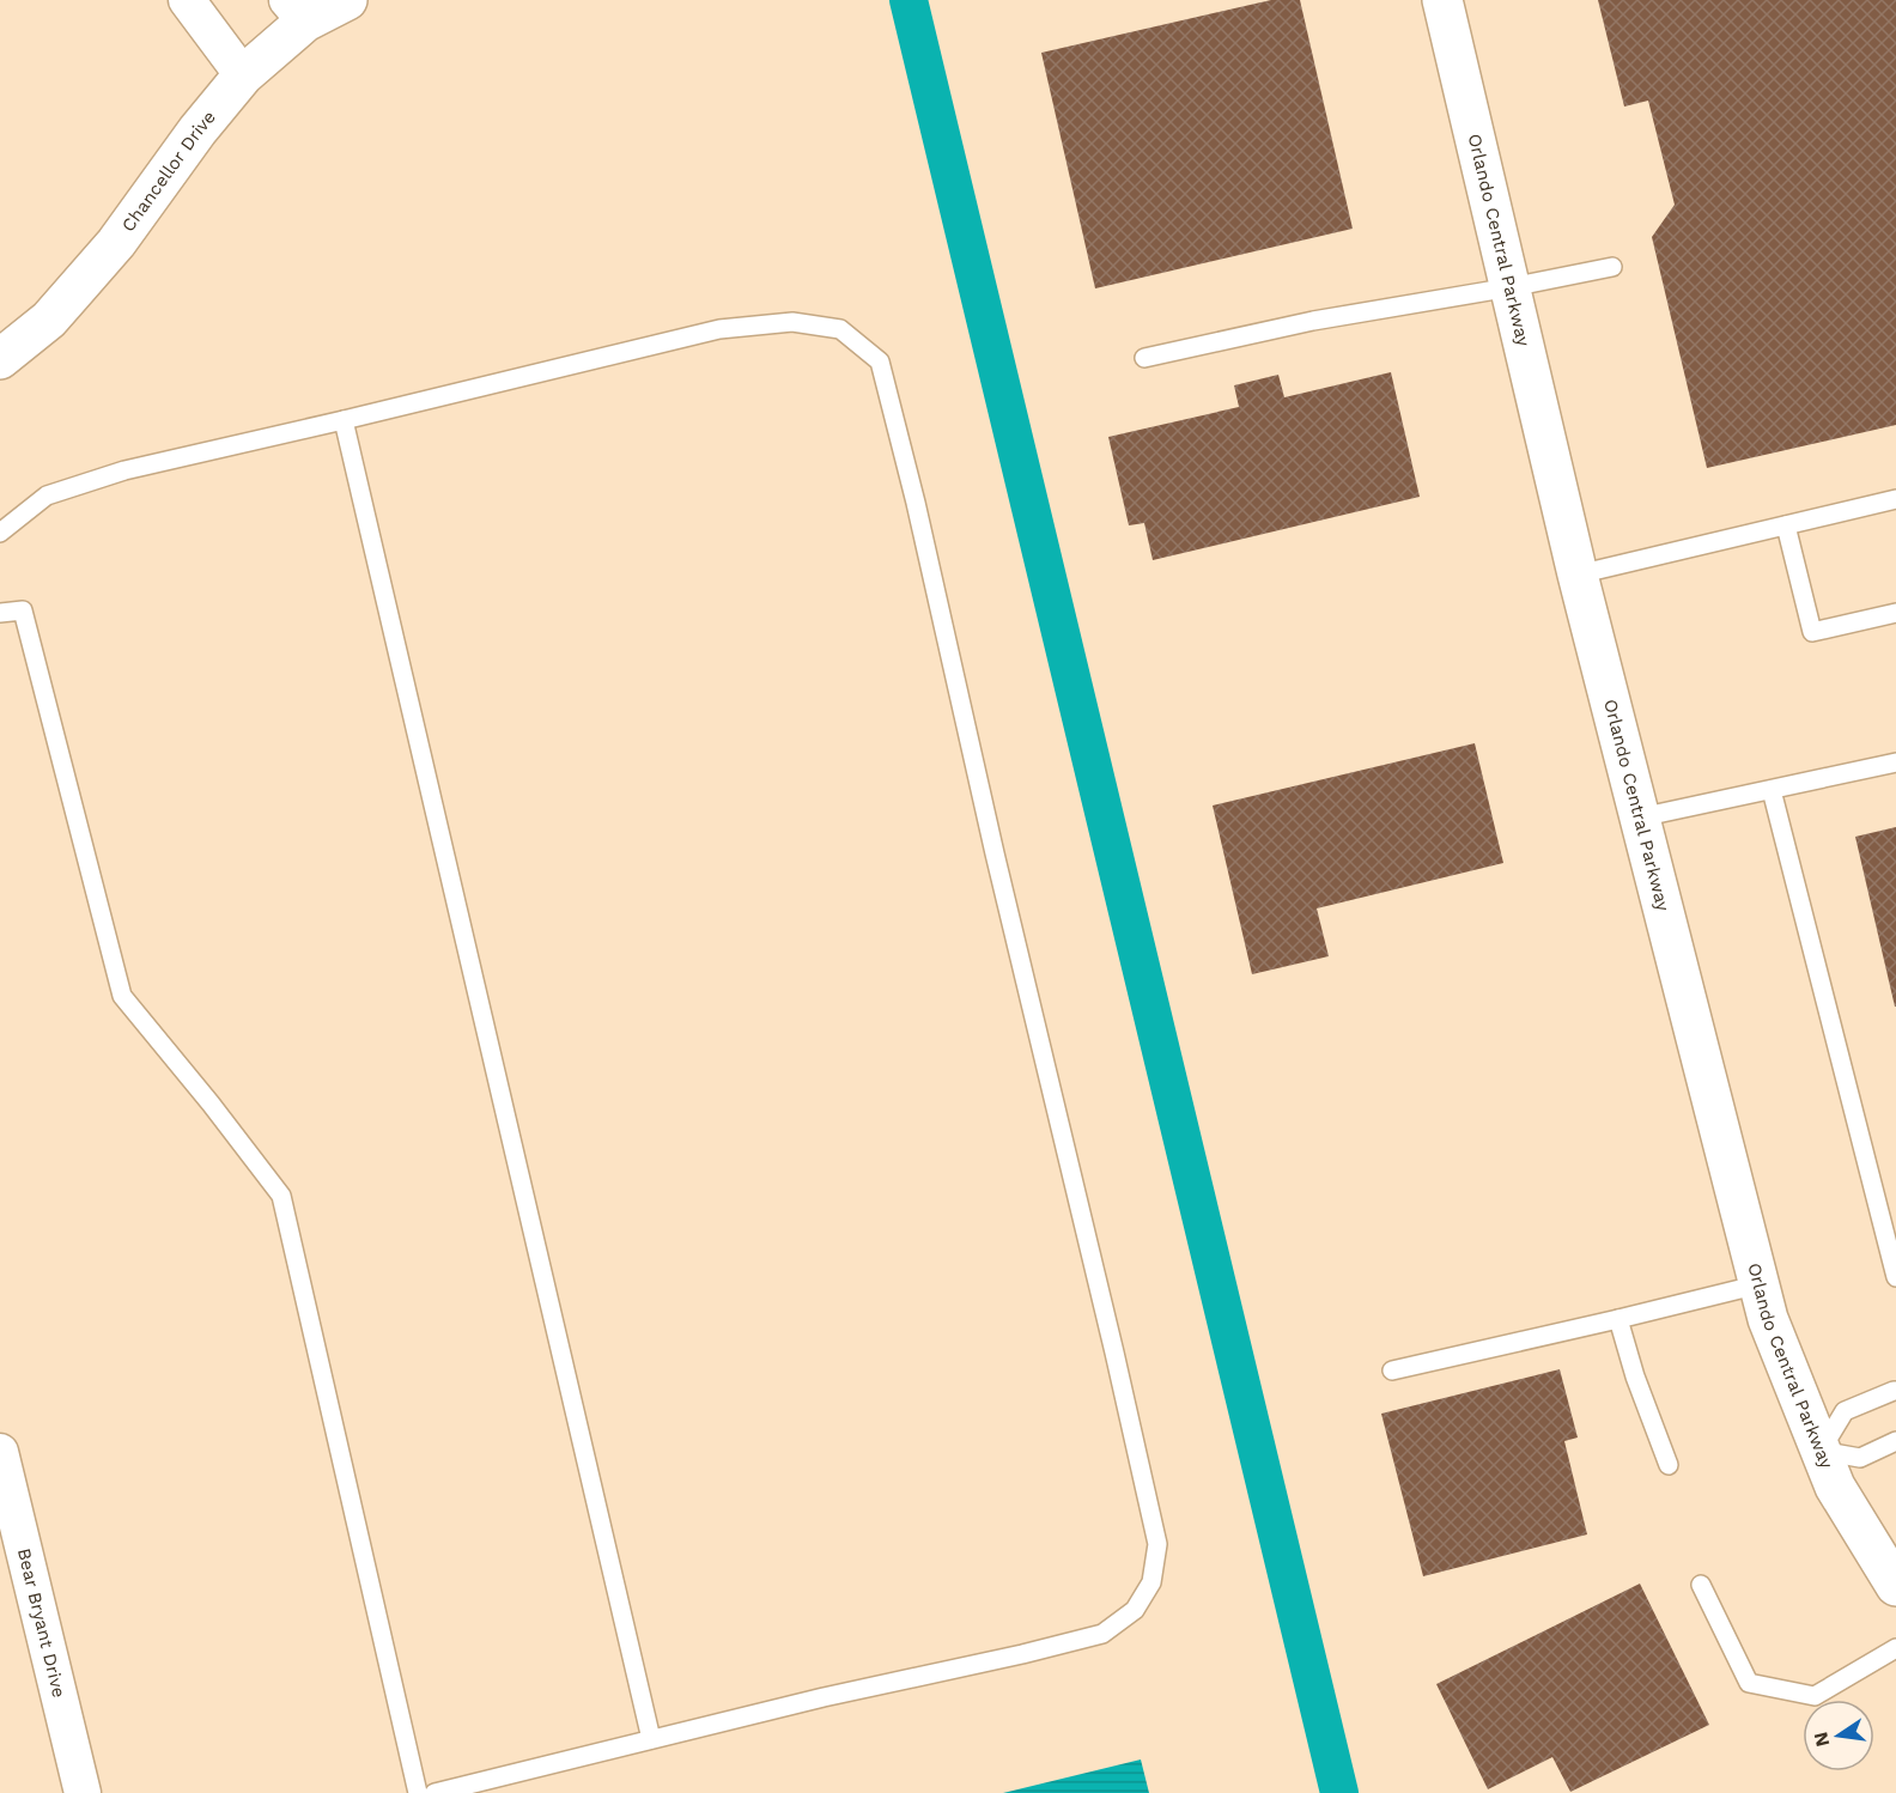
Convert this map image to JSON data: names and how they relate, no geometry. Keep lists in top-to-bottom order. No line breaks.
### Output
{"streets":{"street":["Chancellor Drive","Orlando Central Parkway","Bear Bryant Drive"]},"north":"left"}
